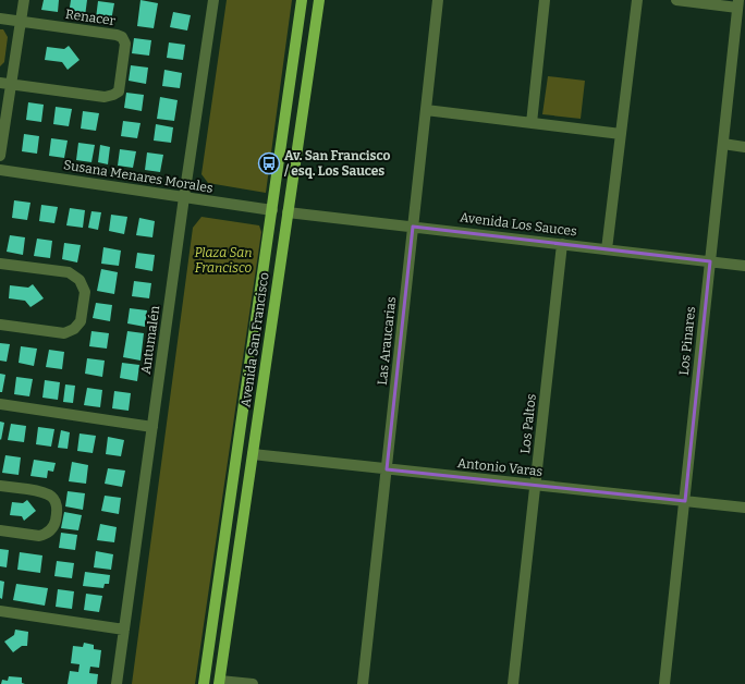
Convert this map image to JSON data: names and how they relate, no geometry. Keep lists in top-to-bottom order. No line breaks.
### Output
{"streets":{"main road":["Avenida San Francisco"],"street":["Renacer","Susana Menares Morales","Avenida Los Sauces","Antumalén","Las Araucarias","Los Pinares","Los Paltos","Antonio Varas"]},"crossings":[["Susana Menares Morales","Antumalén"],["Susana Menares Morales","Avenida San Francisco"],["Avenida Los Sauces","Avenida San Francisco"],["Avenida Los Sauces","Las Araucarias"],["Avenida Los Sauces","Los Pinares"],["Avenida Los Sauces","Los Paltos"],["Avenida San Francisco","Antonio Varas"],["Las Araucarias","Antonio Varas"],["Los Pinares","Antonio Varas"],["Los Paltos","Antonio Varas"]],"parks":["Plaza San Francisco"],"places":{"bus stop":["Av. San Francisco / esq. Los Sauces"]}}
